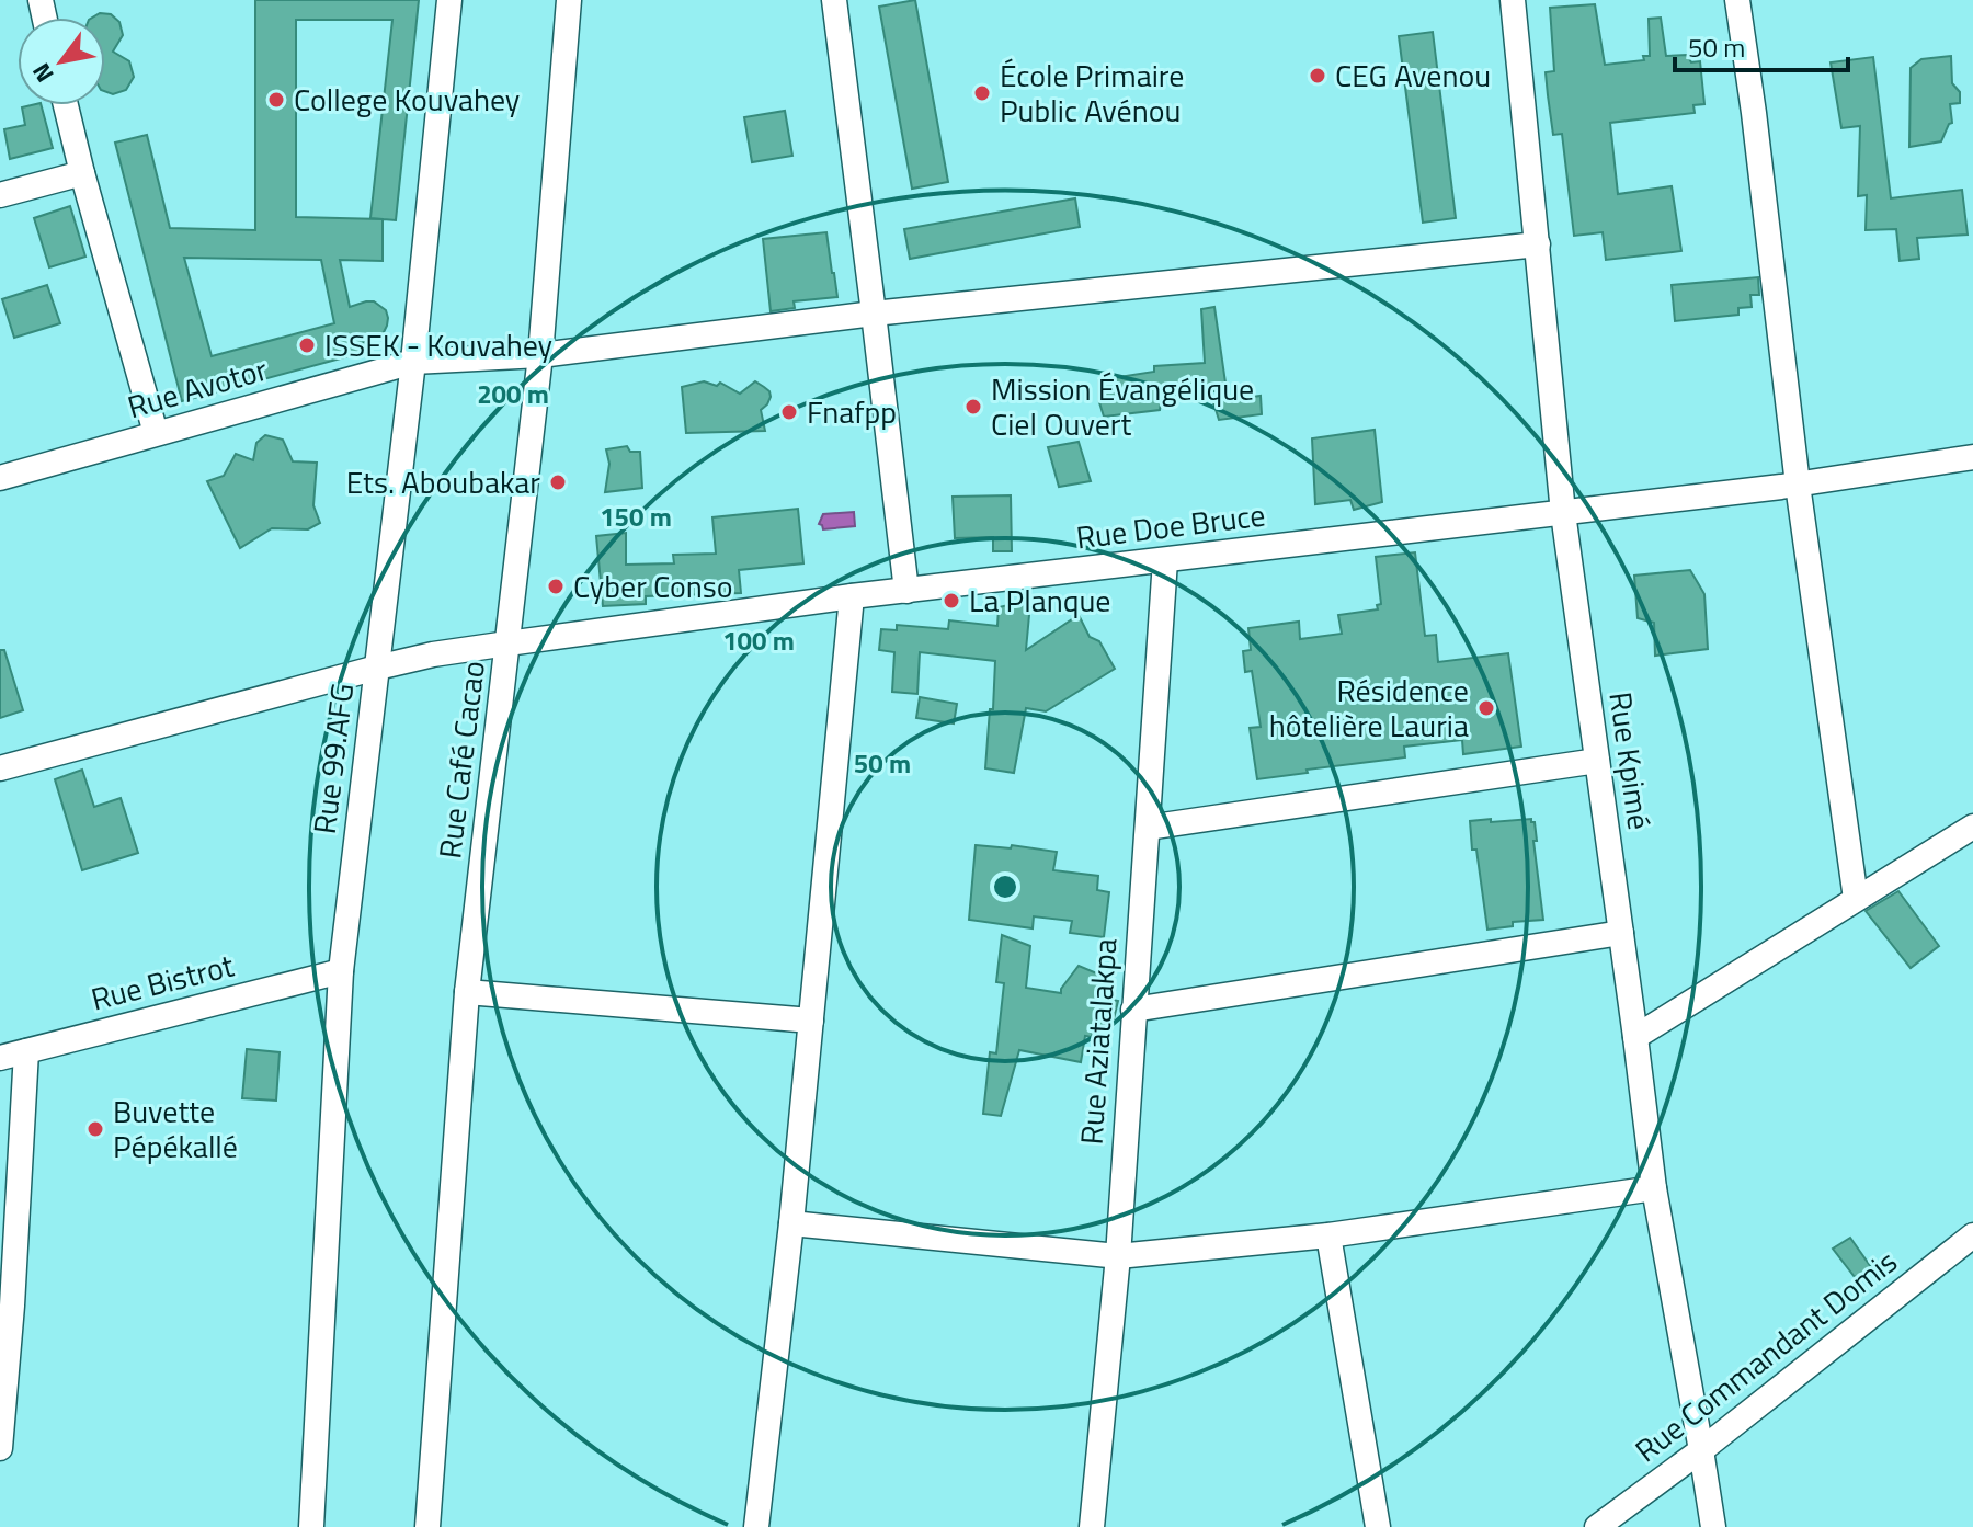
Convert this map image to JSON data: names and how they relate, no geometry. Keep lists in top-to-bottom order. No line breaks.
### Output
{"streets":{"street":["Rue Avotor","Rue Doe Bruce","Rue 99.AFG","Rue Café Cacao","Rue Kpimé","Rue Bistrot","Rue Aziatalakpa","Rue Commandant Domis"]},"crossings":[["Rue Avotor","Rue 99.AFG"],["Rue Avotor","Rue Café Cacao"],["Rue Avotor","Rue Kpimé"],["Rue Doe Bruce","Rue 99.AFG"],["Rue Doe Bruce","Rue Café Cacao"],["Rue Doe Bruce","Rue Kpimé"],["Rue Doe Bruce","Rue Aziatalakpa"],["Rue 99.AFG","Rue Bistrot"],["Rue Kpimé","Rue Commandant Domis"]],"places":["CEG Avenou","École Primaire Public Avénou","College Kouvahey","ISSEK - Kouvahey","Mission Évangélique Ciel Ouvert","Fnafpp","Ets. Aboubakar","Cyber Conso","La Planque","Résidence hôtelière Lauria","Buvette Pépékallé"],"scale_bar":"50 m","north":"bottom left","rings":["200 m","150 m","100 m","50 m"]}
